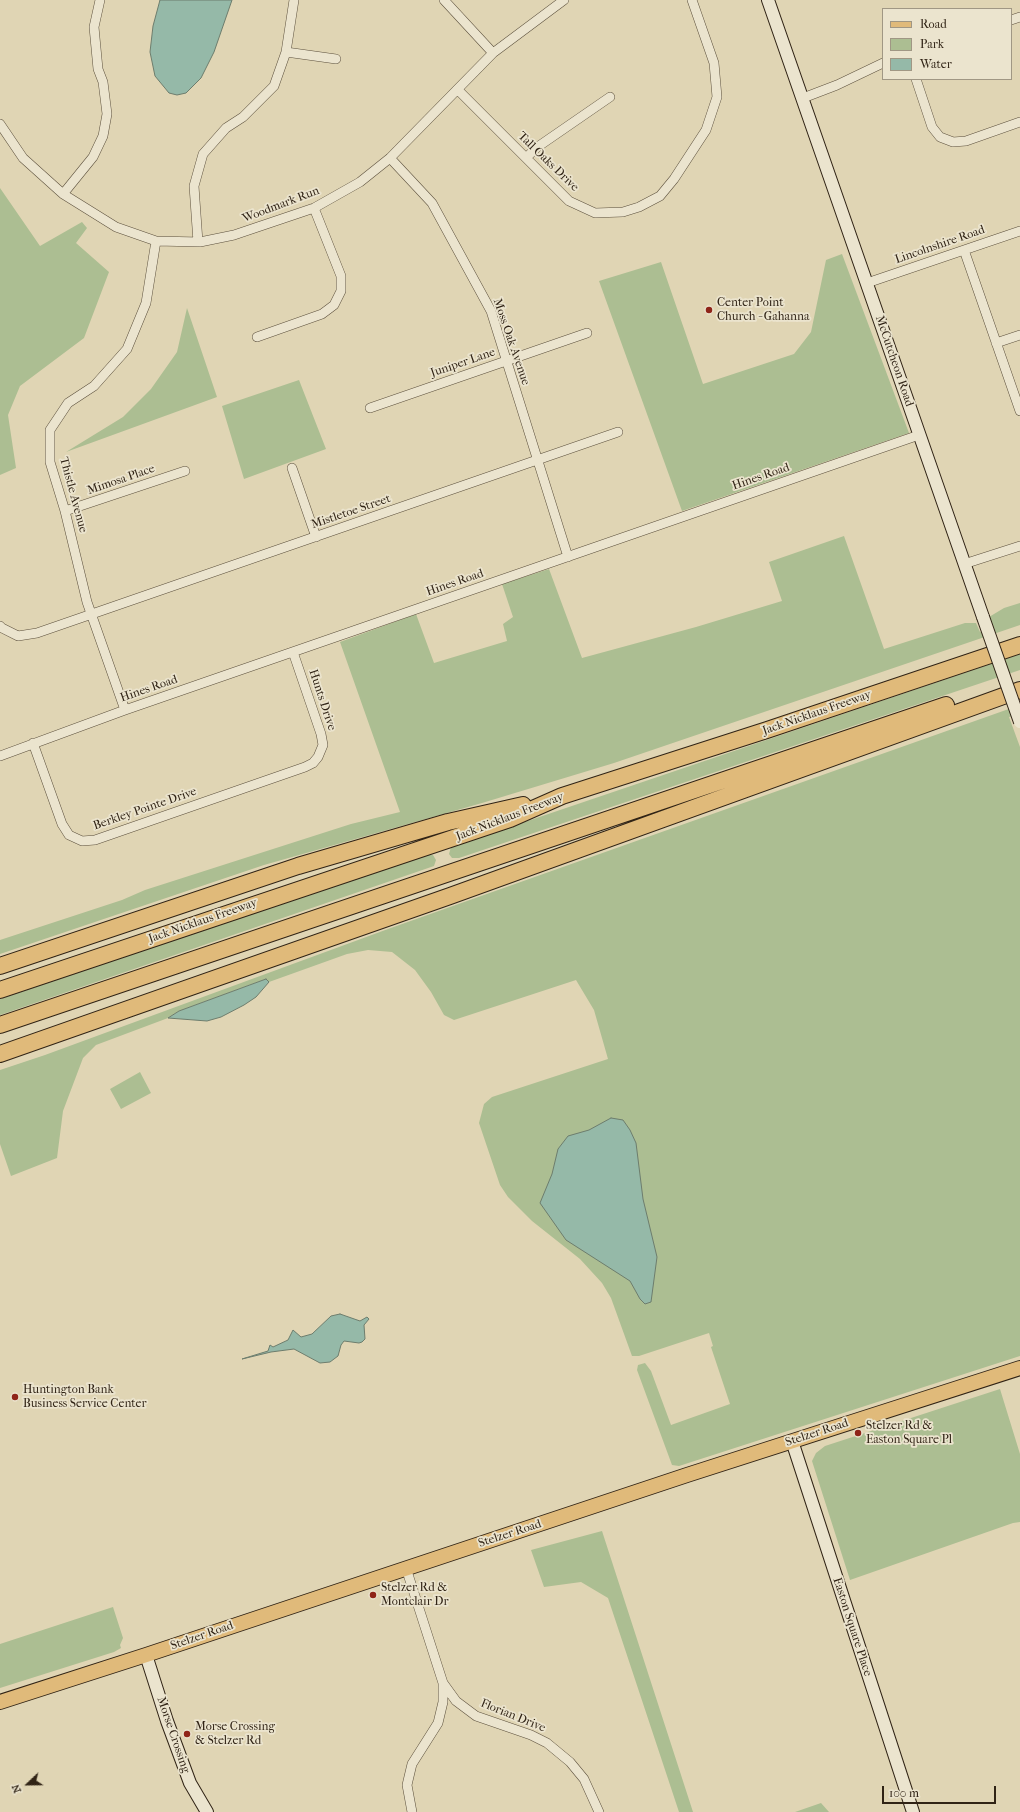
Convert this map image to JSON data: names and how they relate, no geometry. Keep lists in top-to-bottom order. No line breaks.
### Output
{"streets":{"highway":["Jack Nicklaus Freeway"],"main road":["McCutcheon Road","Stelzer Road","Easton Square Place","Morse Crossing"],"street":["Tall Oaks Drive","Woodmark Run","Lincolnshire Road","Moss Oak Avenue","Juniper Lane","Hines Road","Mimosa Place","Thistle Avenue","Mistletoe Street","Hunts Drive","Berkley Pointe Drive","Florian Drive"]},"crossings":[["Tall Oaks Drive","Woodmark Run"],["Woodmark Run","Moss Oak Avenue"],["Woodmark Run","Thistle Avenue"],["Lincolnshire Road","McCutcheon Road"],["Moss Oak Avenue","Juniper Lane"],["Moss Oak Avenue","Hines Road"],["Moss Oak Avenue","Mistletoe Street"],["McCutcheon Road","Hines Road"],["Hines Road","Thistle Avenue"],["Hines Road","Hunts Drive"],["Hines Road","Berkley Pointe Drive"],["Mimosa Place","Thistle Avenue"],["Thistle Avenue","Mistletoe Street"],["Hunts Drive","Berkley Pointe Drive"],["Stelzer Road","Easton Square Place"],["Stelzer Road","Morse Crossing"]],"places":["Center Point Church - Gahanna","Huntington Bank Business Service Center","Stelzer Rd & Easton Square Pl","Stelzer Rd & Montclair Dr","Morse Crossing & Stelzer Rd"],"legend":["Road","Park","Water"],"scale_bar":"100 m","north":"left"}
